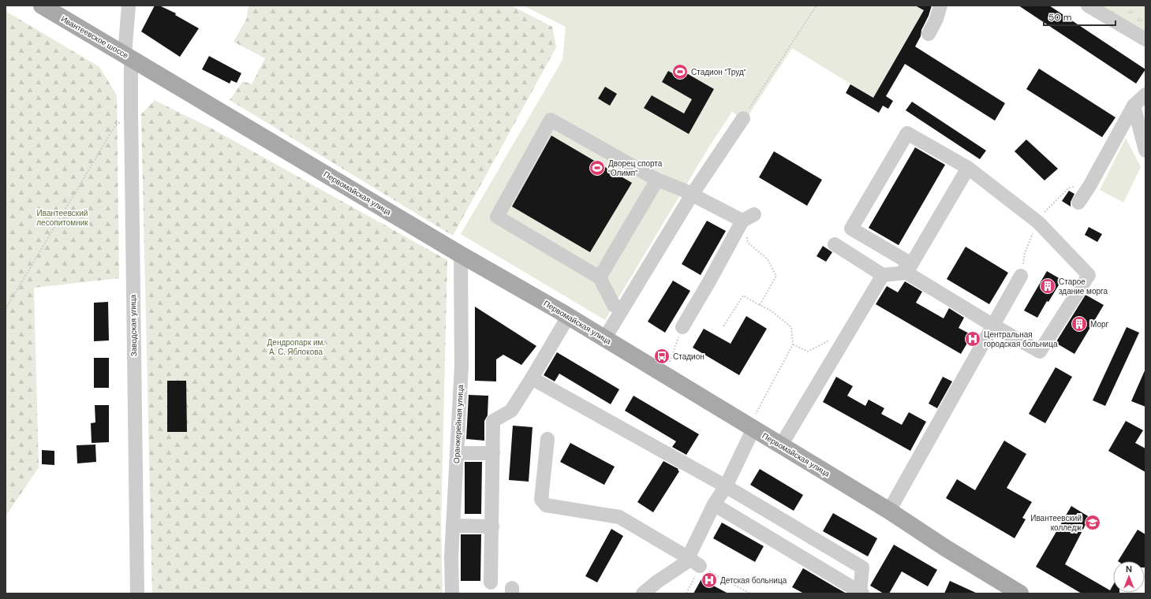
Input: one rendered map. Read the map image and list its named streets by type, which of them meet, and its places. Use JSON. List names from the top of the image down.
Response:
{
  "streets": {
    "main road": ["Ивантеевское шоссе", "Первомайская улица"],
    "street": ["Заводская улица", "Оранжерейная улица"]
  },
  "crossings": [
    ["Ивантеевское шоссе", "Первомайская улица"],
    ["Ивантеевское шоссе", "Заводская улица"],
    ["Первомайская улица", "Заводская улица"],
    ["Первомайская улица", "Оранжерейная улица"]
  ],
  "parks": ["Ивантеевский лесопитомник", "Дендропарк им. А. С. Яблокова"],
  "places": {
    "sports": ["Стадион \"Труд\"", "Дворец спорта \"Олимп\""],
    "building": ["Старое здание морга", "Морг"],
    "hospital": ["Центральная городская больница", "Детская больница"],
    "bus stop": ["Стадион"],
    "school or university": ["Ивантеевский колледж"]
  },
  "scale_bar": "50 m",
  "north": "top"
}
